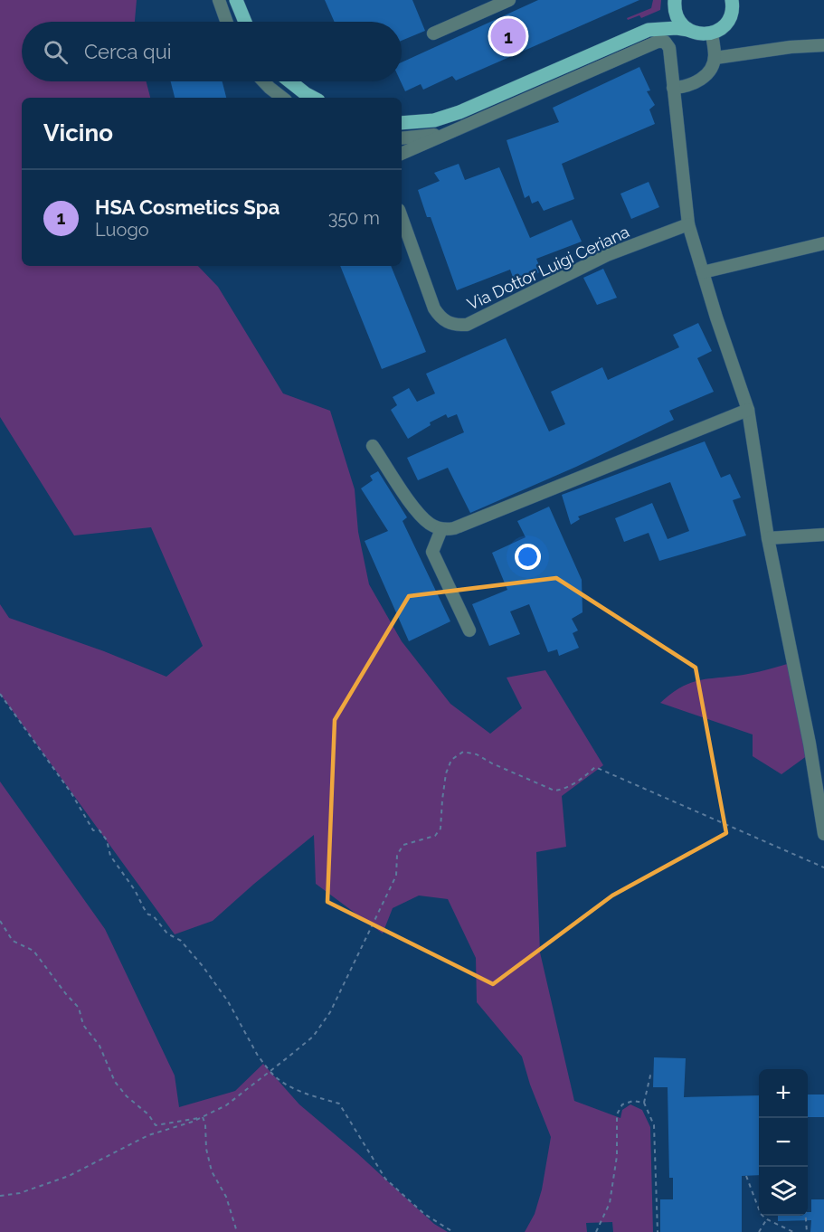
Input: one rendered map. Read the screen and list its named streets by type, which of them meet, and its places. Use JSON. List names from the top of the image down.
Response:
{
  "streets": {
    "street": ["Via Dottor Luigi Ceriana"]
  },
  "page": {
    "pins": "1",
    "search": "Cerca qui",
    "heading": "Vicino",
    "list": [
      {
        "mark": "1",
        "name": "HSA Cosmetics Spa",
        "note": "Luogo",
        "value": "350 m"
      }
    ],
    "map_buttons": ["+", "−"]
  }
}
